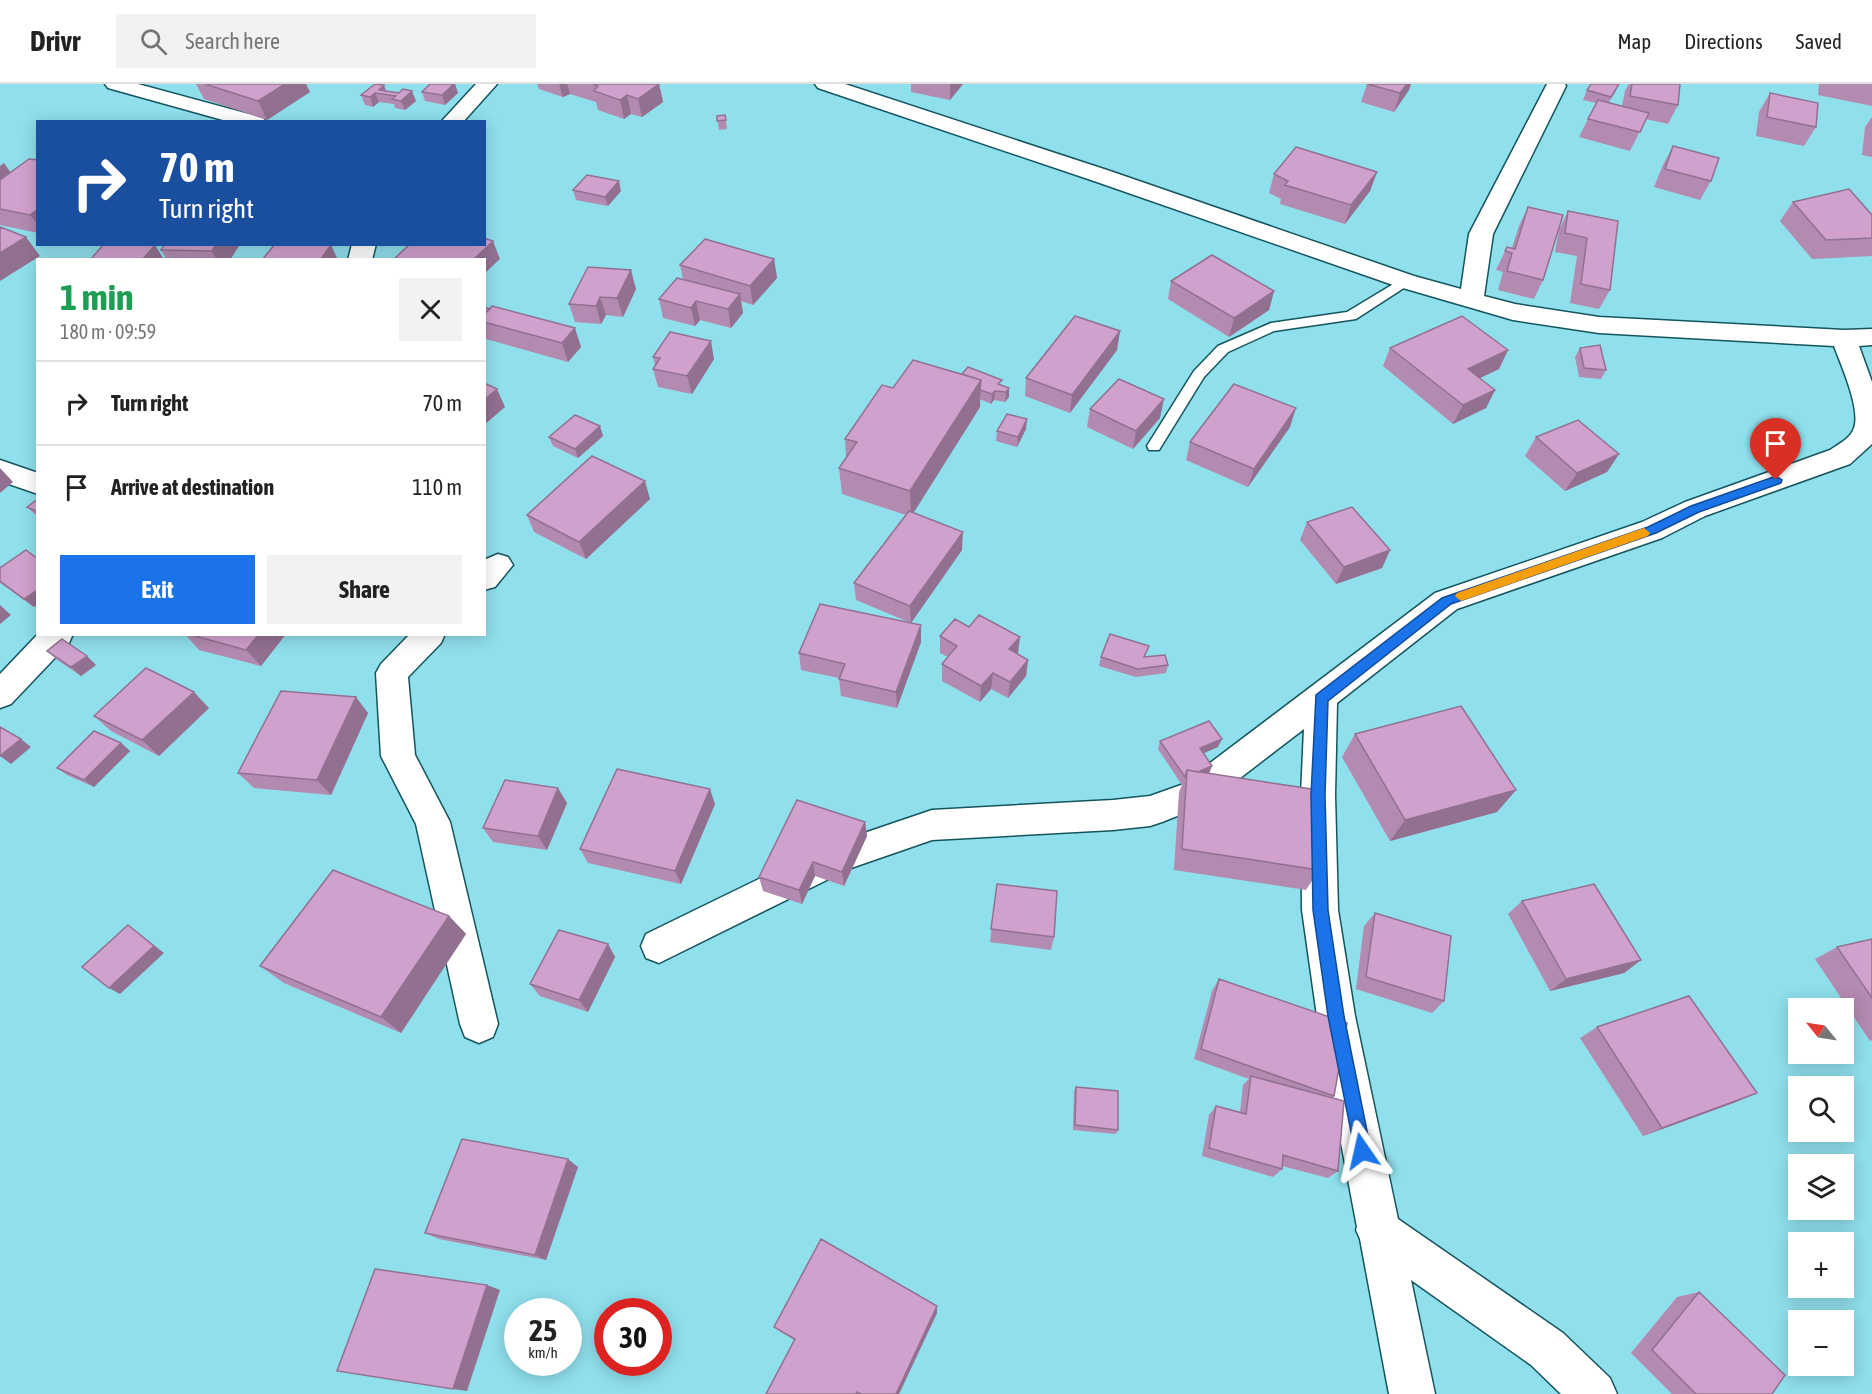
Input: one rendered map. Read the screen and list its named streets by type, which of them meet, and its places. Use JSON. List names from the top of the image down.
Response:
{
  "north": "top left",
  "page": {
    "header": "Drivr",
    "search": "Search here",
    "nav": ["Map", "Directions", "Saved"],
    "turn": ["70 m", "Turn right"],
    "heading": ["1 min", "180 m · 09:59"],
    "list": [
      {
        "name": "Turn right",
        "value": "70 m"
      },
      {
        "name": "Arrive at destination",
        "value": "110 m"
      }
    ],
    "buttons": ["Exit", "Share"],
    "map_buttons": ["+", "−"],
    "speed": "25 km/h",
    "limit": "30"
  }
}
